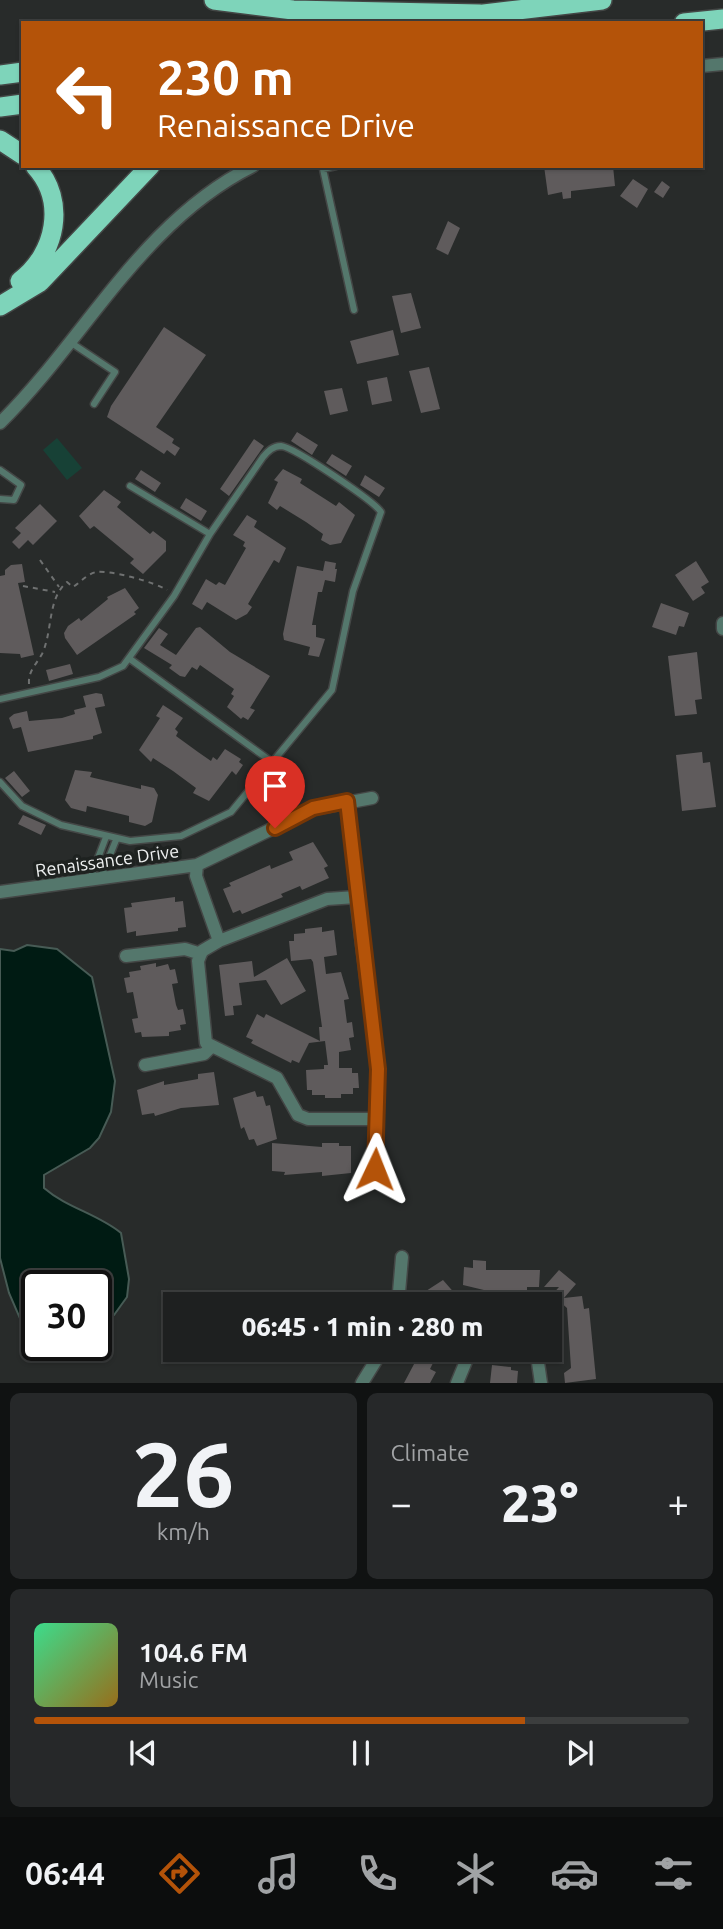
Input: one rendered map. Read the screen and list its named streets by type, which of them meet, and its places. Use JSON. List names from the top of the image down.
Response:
{
  "streets": {
    "street": ["Renaissance Drive"]
  },
  "page": {
    "turn": ["230 m", "Renaissance Drive"],
    "limit": "30",
    "trip": "06:45 · 1 min · 280 m",
    "tile": [
      ["26", "km/h"],
      "Climate"
    ],
    "heat": ["−", "23°", "+"],
    "song": ["104.6 FM", "Music"],
    "tabs": "06:44"
  }
}
